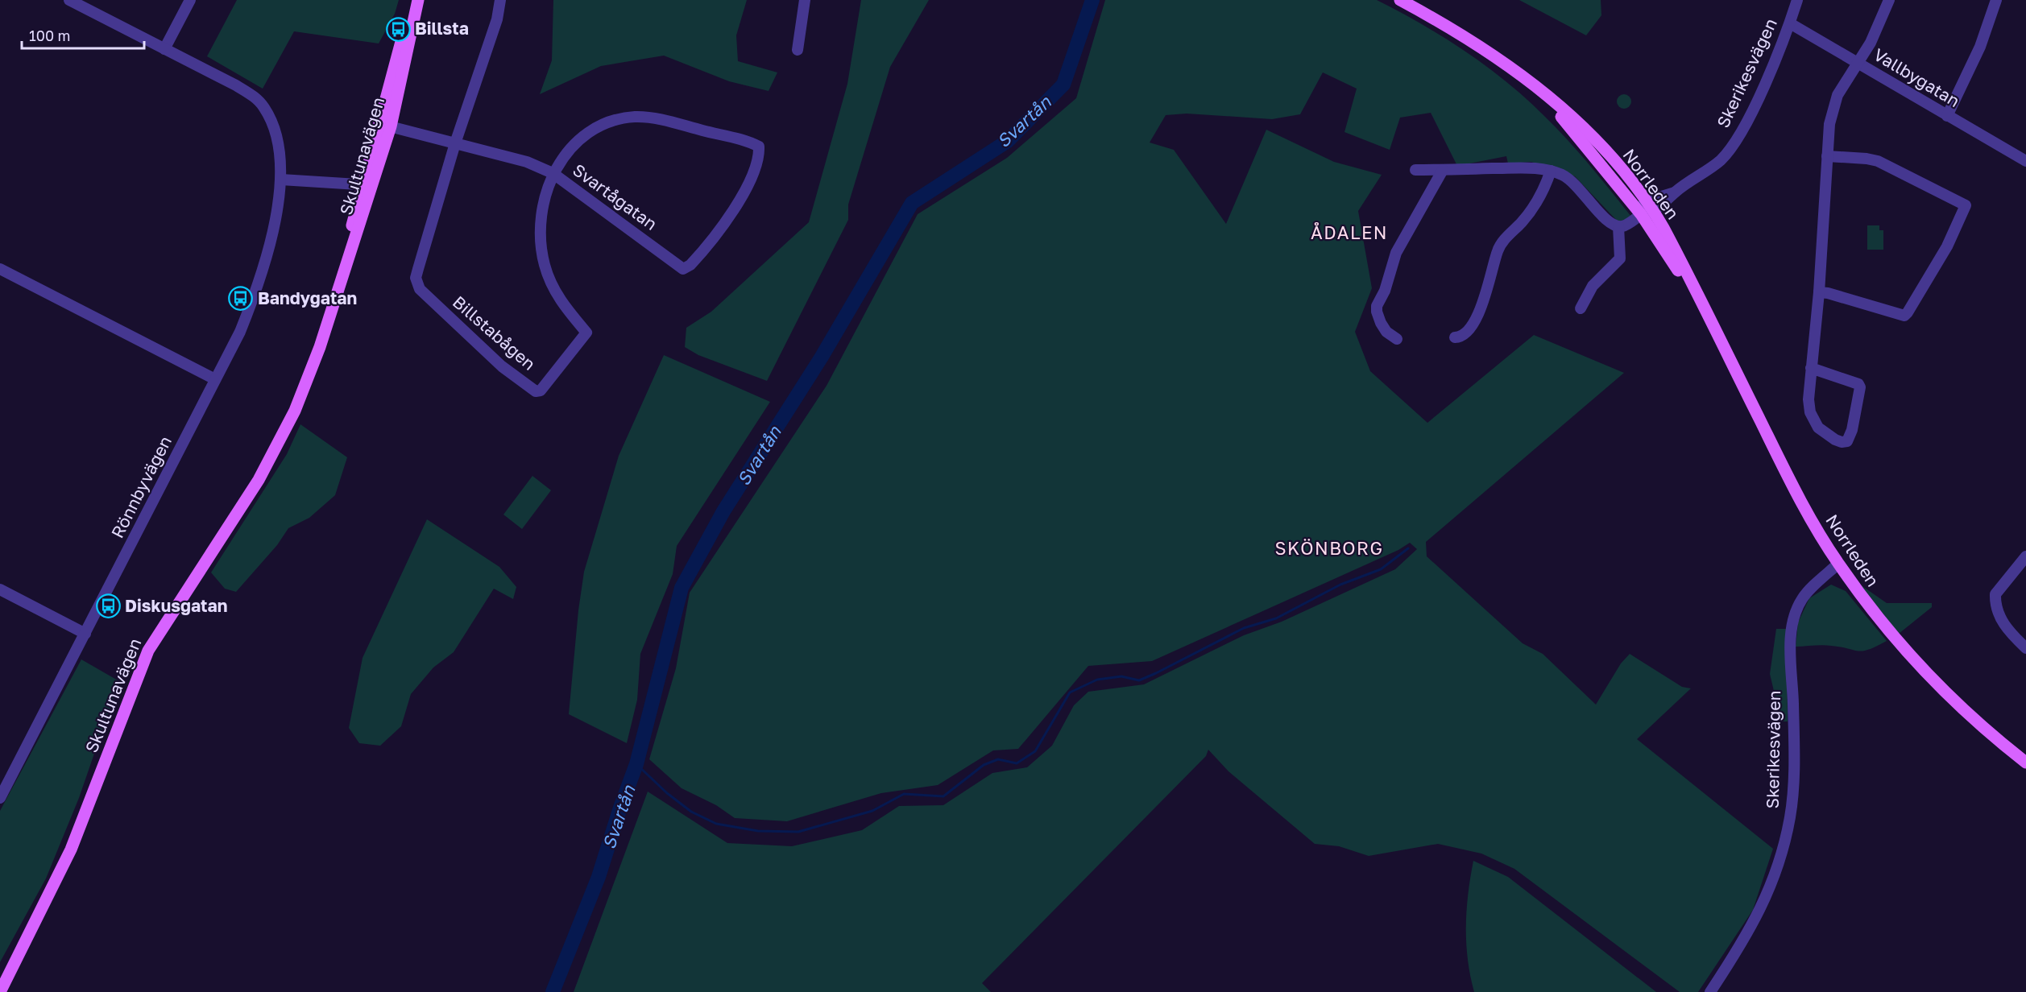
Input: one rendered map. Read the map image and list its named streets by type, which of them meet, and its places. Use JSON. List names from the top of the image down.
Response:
{
  "streets": {
    "main road": ["Skultunavägen", "Norrleden"],
    "street": [
      "Skerikesvägen",
      "Vallbygatan",
      "Svartågatan",
      "Billstabågen",
      "Rönnbyvägen"
    ]
  },
  "crossings": [
    ["Skerikesvägen", "Vallbygatan"],
    ["Skerikesvägen", "Norrleden"],
    ["Skultunavägen", "Svartågatan"],
    ["Svartågatan", "Billstabågen"]
  ],
  "districts": ["ÅDALEN", "SKÖNBORG"],
  "water": ["Svartån"],
  "places": {
    "bus stop": ["Billsta", "Bandygatan", "Diskusgatan"]
  },
  "scale_bar": "100 m"
}
